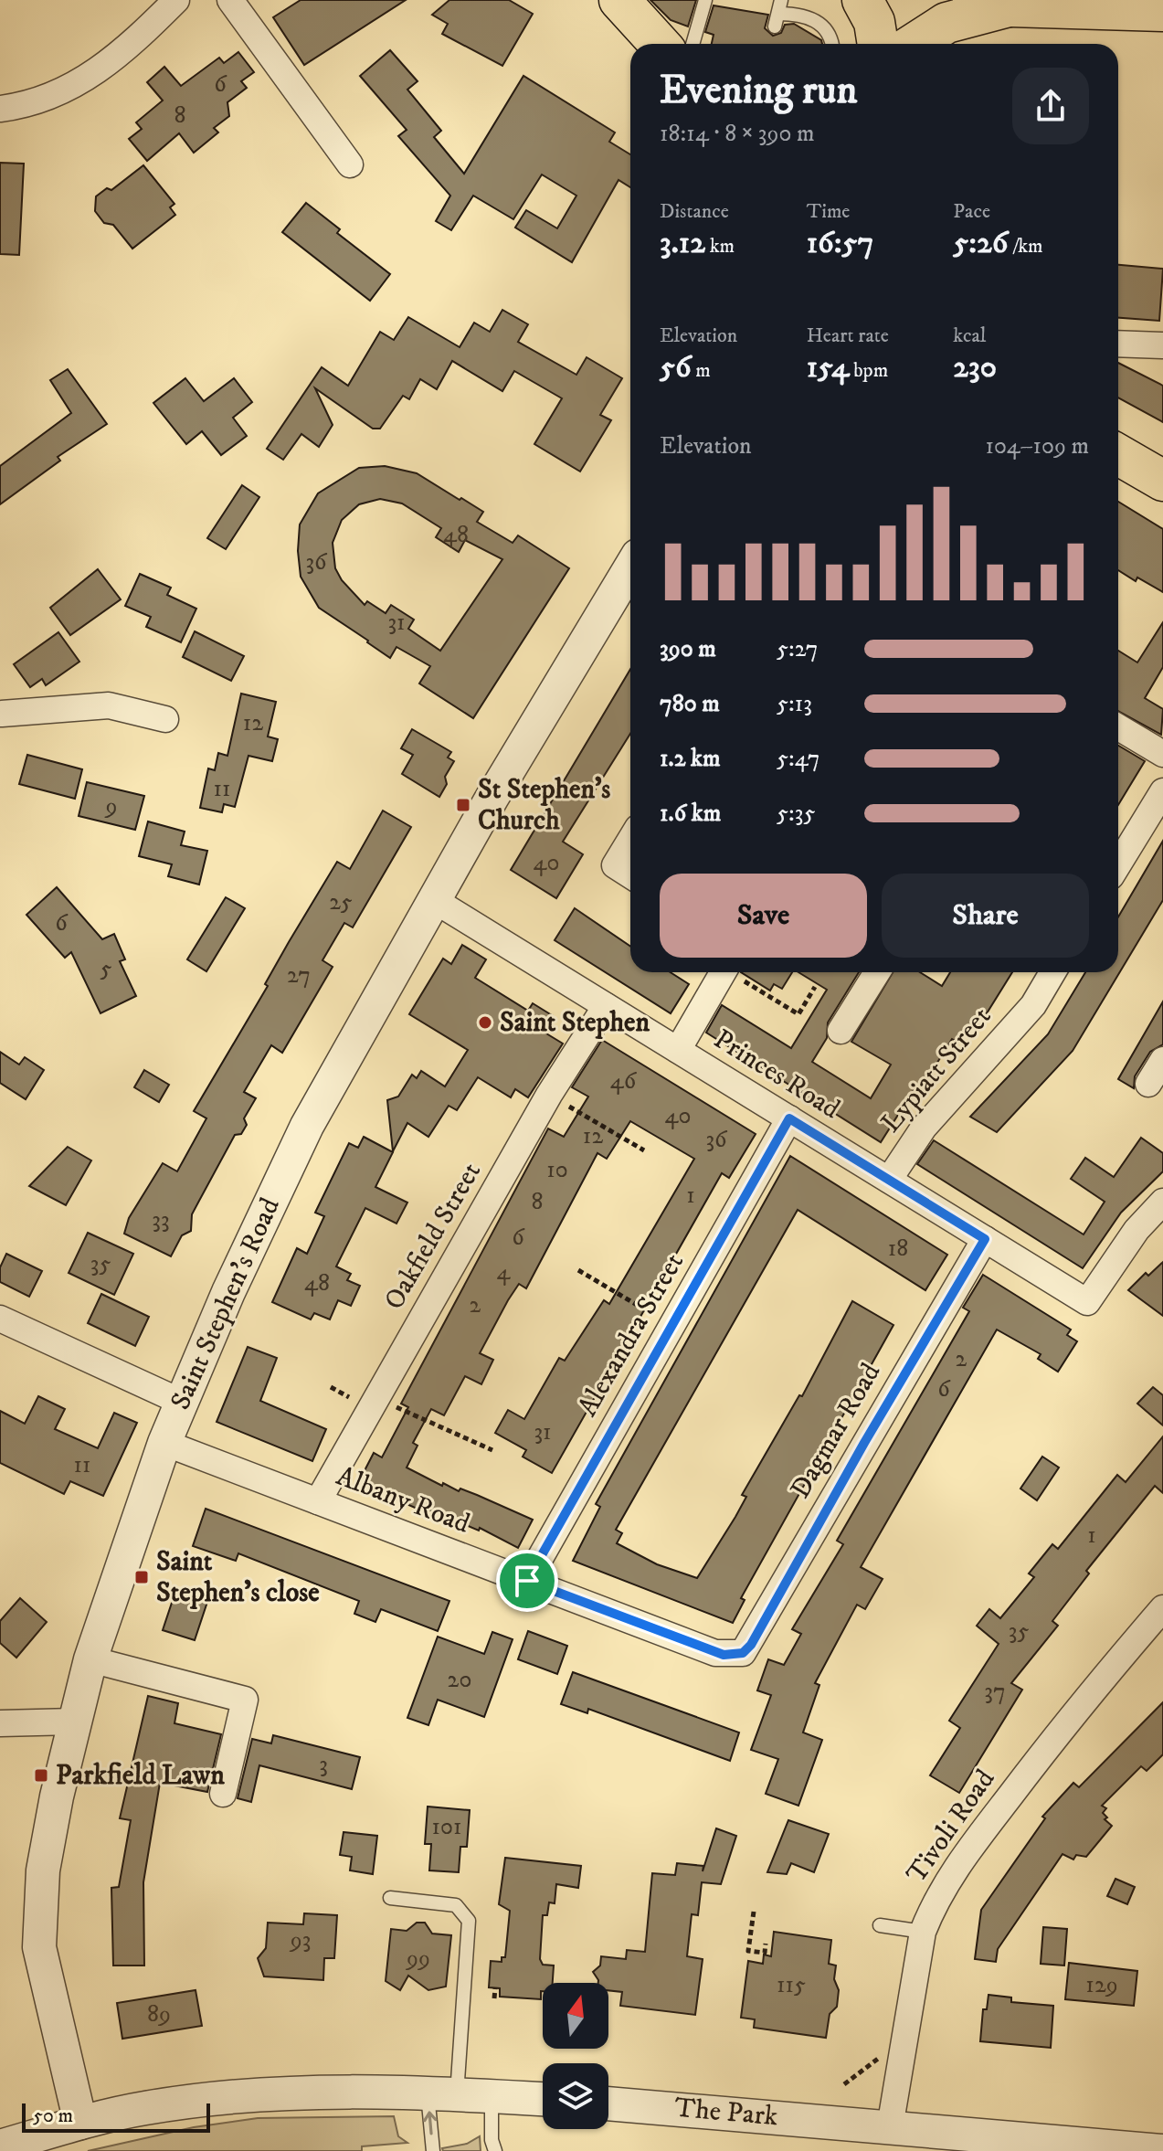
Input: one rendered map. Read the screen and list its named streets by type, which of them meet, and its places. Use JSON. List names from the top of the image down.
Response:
{
  "streets": {
    "street": [
      "Lypiatt Street",
      "Princes Road",
      "Oakfield Street",
      "Saint Stephen's Road",
      "Alexandra Street",
      "Dagmar Road",
      "Albany Road",
      "Tivoli Road",
      "The Park"
    ]
  },
  "crossings": [
    ["Lypiatt Street", "Princes Road"],
    ["Princes Road", "Oakfield Street"],
    ["Princes Road", "Saint Stephen's Road"],
    ["Princes Road", "Alexandra Street"],
    ["Princes Road", "Dagmar Road"],
    ["Oakfield Street", "Albany Road"],
    ["Saint Stephen's Road", "Albany Road"],
    ["Alexandra Street", "Albany Road"],
    ["Dagmar Road", "Albany Road"],
    ["Tivoli Road", "The Park"]
  ],
  "places": {
    "transit": ["St Stephen's Church", "Saint Stephen's close", "Parkfield Lawn"],
    "other": ["Saint Stephen"]
  },
  "house_numbers": [
    "6",
    "8",
    "48",
    "36",
    "31",
    "12",
    "11",
    "9",
    "40",
    "25",
    "6",
    "5",
    "27",
    "46",
    "40",
    "12",
    "36",
    "10",
    "1",
    "8",
    "33",
    "6",
    "18",
    "35",
    "4",
    "48",
    "2",
    "2",
    "6",
    "31",
    "11",
    "1",
    "35",
    "20",
    "37",
    "3",
    "101",
    "93",
    "99",
    "115",
    "129",
    "89"
  ],
  "scale_bar": "50 m",
  "north": "top",
  "page": {
    "heading": ["Evening run", "18:14 · 8 × 390 m"],
    "stats": [
      ["Distance", "3.12 km"],
      ["Time", "16:57"],
      ["Pace", "5:26 /km"],
      ["Elevation", "56 m"],
      ["Heart rate", "154 bpm"],
      ["kcal", "230"]
    ],
    "chart": ["Elevation", "104–109 m"],
    "list": [
      {
        "name": "390 m",
        "note": "5:27"
      },
      {
        "name": "780 m",
        "note": "5:13"
      },
      {
        "name": "1.2 km",
        "note": "5:47"
      },
      {
        "name": "1.6 km",
        "note": "5:35"
      }
    ],
    "buttons": ["Save", "Share"],
    "scale": "50 m"
  }
}
